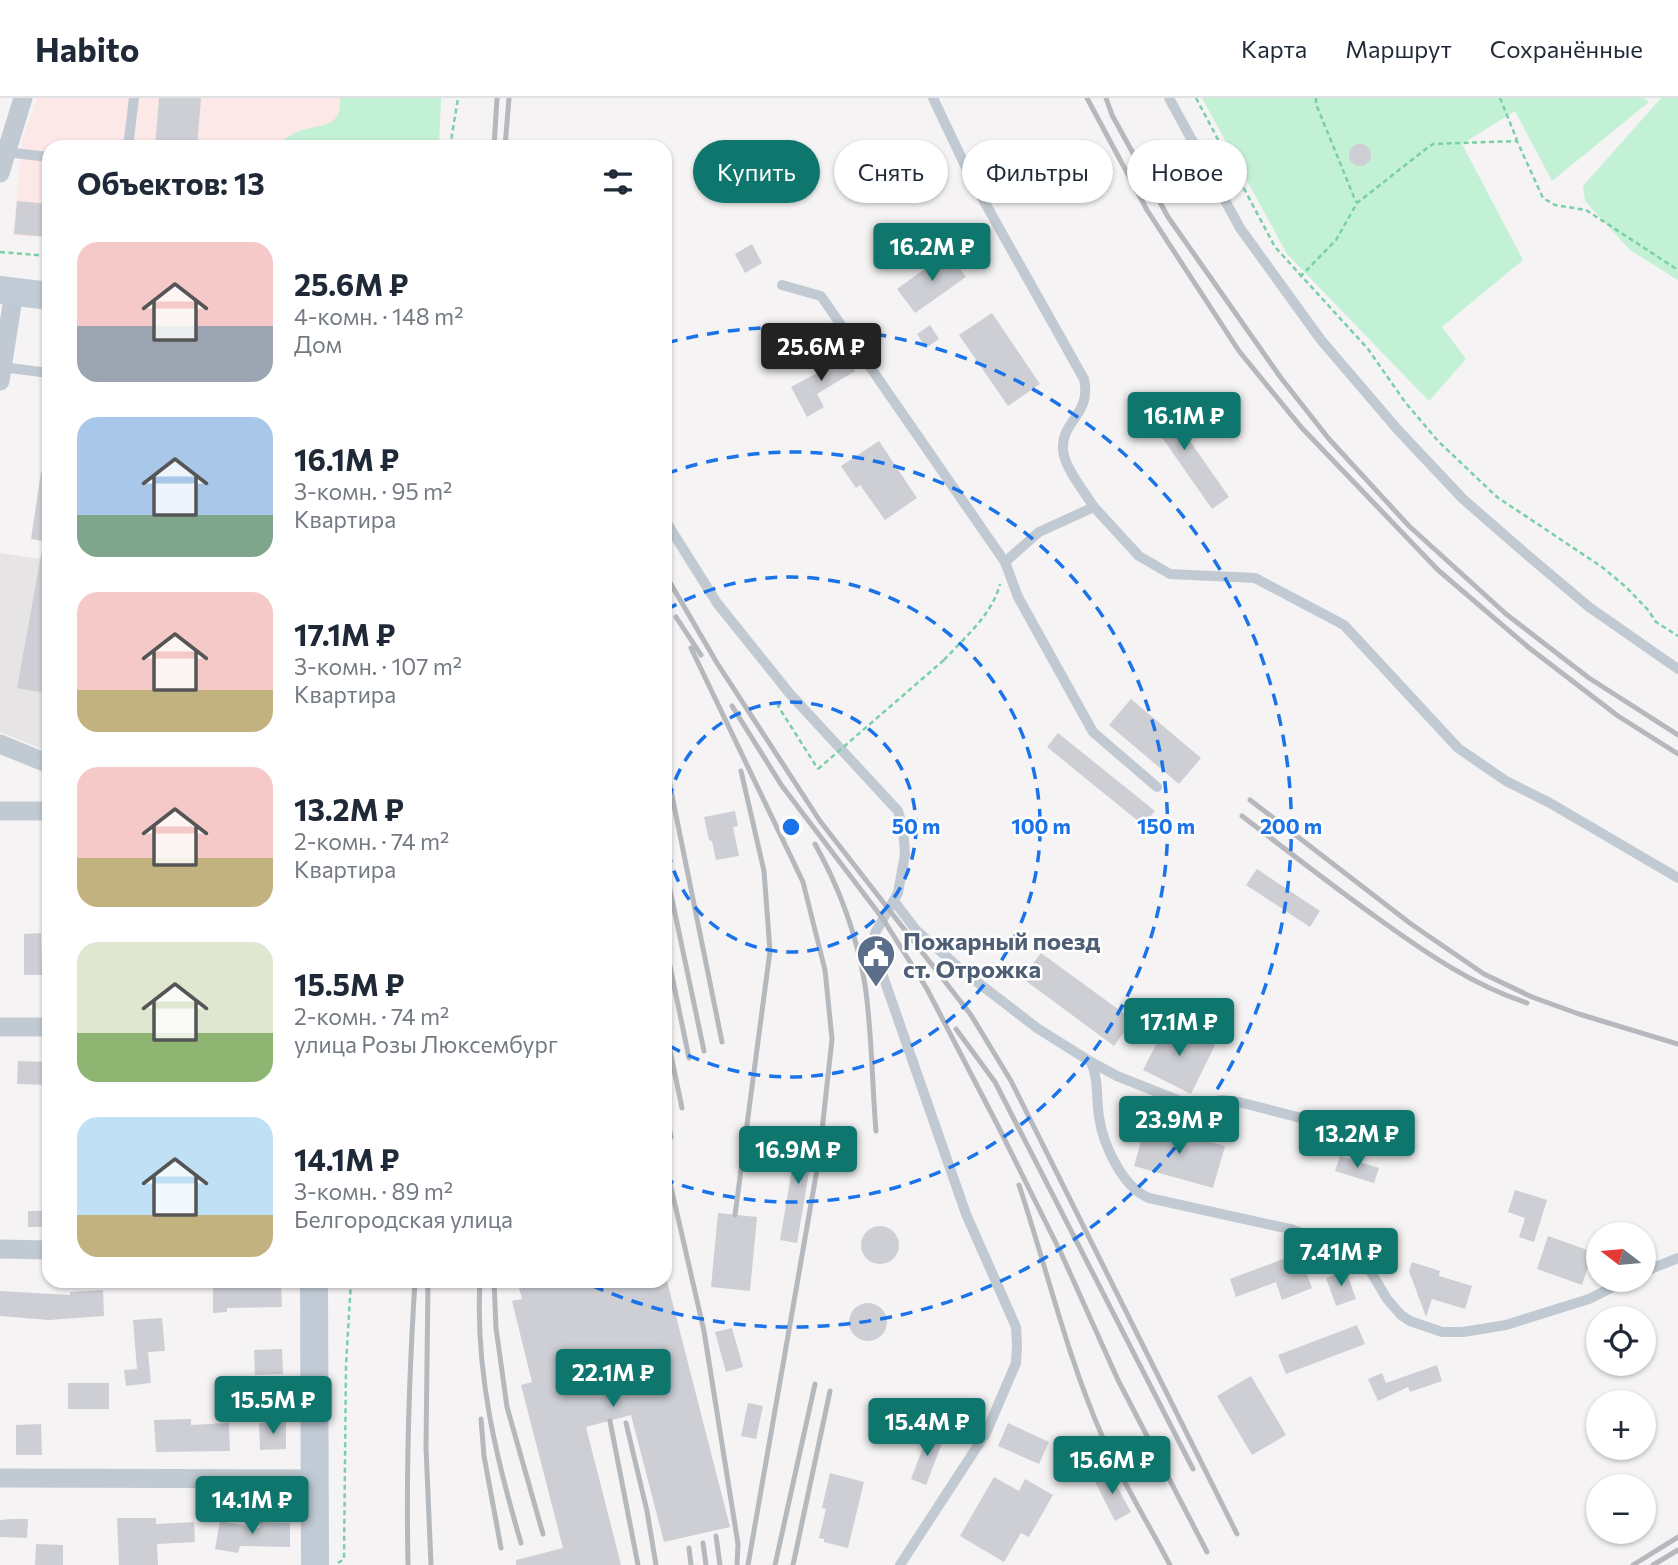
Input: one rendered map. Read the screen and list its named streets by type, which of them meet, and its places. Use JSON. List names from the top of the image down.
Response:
{
  "places": {
    "public building": ["Пожарный поезд ст. Отрожка"]
  },
  "north": "left",
  "page": {
    "header": "Habito",
    "nav": ["Карта", "Маршрут", "Сохранённые"],
    "chip": [
      "Купить",
      "Снять",
      "Фильтры",
      "Новое"
    ],
    "heading": "Объектов: 13",
    "price": [
      "16.2M ₽",
      "25.6M ₽",
      "16.1M ₽",
      "17.1M ₽",
      "23.9M ₽",
      "13.2M ₽",
      "16.9M ₽",
      "7.41M ₽",
      "22.1M ₽",
      "15.5M ₽",
      "15.4M ₽",
      "15.6M ₽",
      "14.1M ₽"
    ],
    "list": [
      {
        "name": "25.6M ₽",
        "note": "4-комн. · 148 m² · Дом"
      },
      {
        "name": "16.1M ₽",
        "note": "3-комн. · 95 m² · Квартира"
      },
      {
        "name": "17.1M ₽",
        "note": "3-комн. · 107 m² · Квартира"
      },
      {
        "name": "13.2M ₽",
        "note": "2-комн. · 74 m² · Квартира"
      },
      {
        "name": "15.5M ₽",
        "note": "2-комн. · 74 m² · улица Розы Люксембург"
      },
      {
        "name": "14.1M ₽",
        "note": "3-комн. · 89 m² · Белгородская улица"
      }
    ],
    "map_buttons": ["+", "−"]
  },
  "rings": [
    "50 m",
    "100 m",
    "150 m",
    "200 m"
  ]
}
